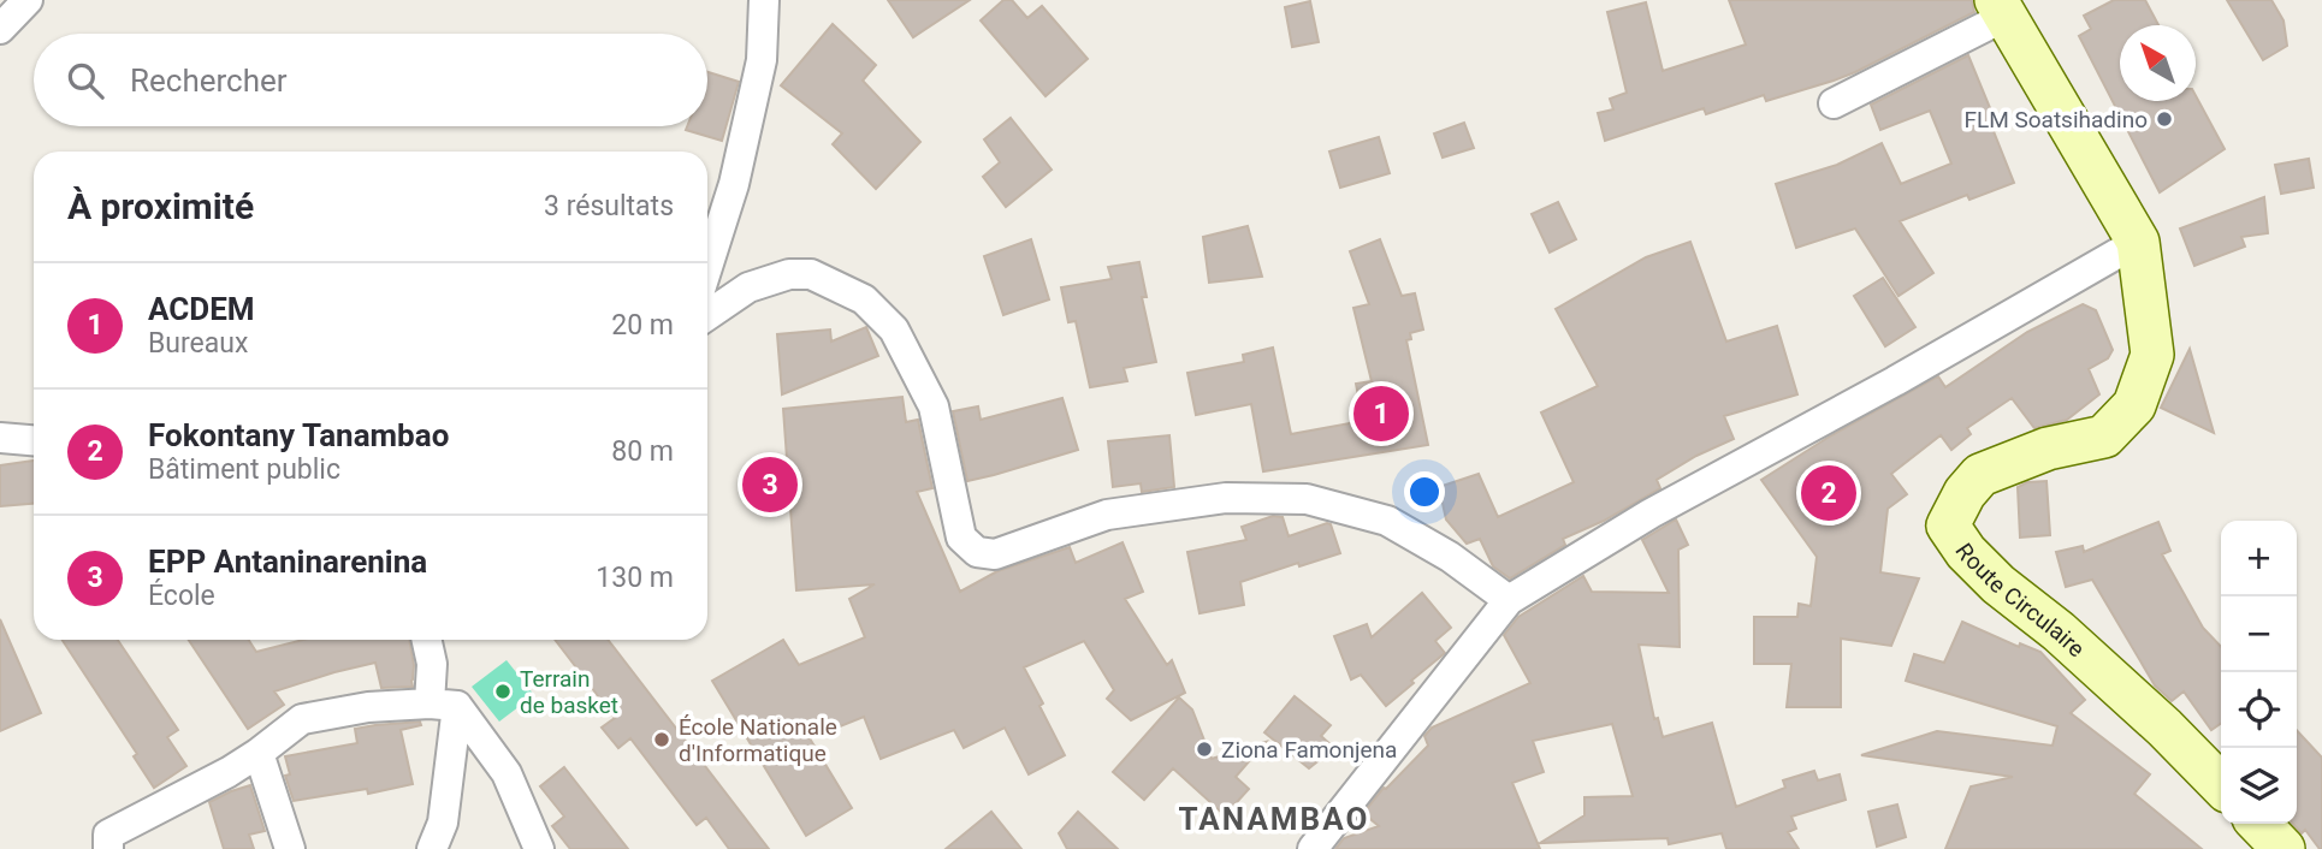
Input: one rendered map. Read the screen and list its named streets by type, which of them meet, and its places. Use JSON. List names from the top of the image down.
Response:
{
  "streets": {
    "street": ["Route Circulaire"]
  },
  "districts": ["TANAMBAO"],
  "places": [
    "FLM Soatsihadino",
    "Terrain de basket",
    "École Nationale d'Informatique",
    "Ziona Famonjena"
  ],
  "north": "top left",
  "page": {
    "search": "Rechercher",
    "heading": ["À proximité", "3 résultats"],
    "list": [
      {
        "mark": "1",
        "name": "ACDEM",
        "note": "Bureaux",
        "value": "20 m"
      },
      {
        "mark": "2",
        "name": "Fokontany Tanambao",
        "note": "Bâtiment public",
        "value": "80 m"
      },
      {
        "mark": "3",
        "name": "EPP Antaninarenina",
        "note": "École",
        "value": "130 m"
      }
    ],
    "pins": ["1", "3", "2"],
    "map_buttons": ["+", "−"]
  }
}
